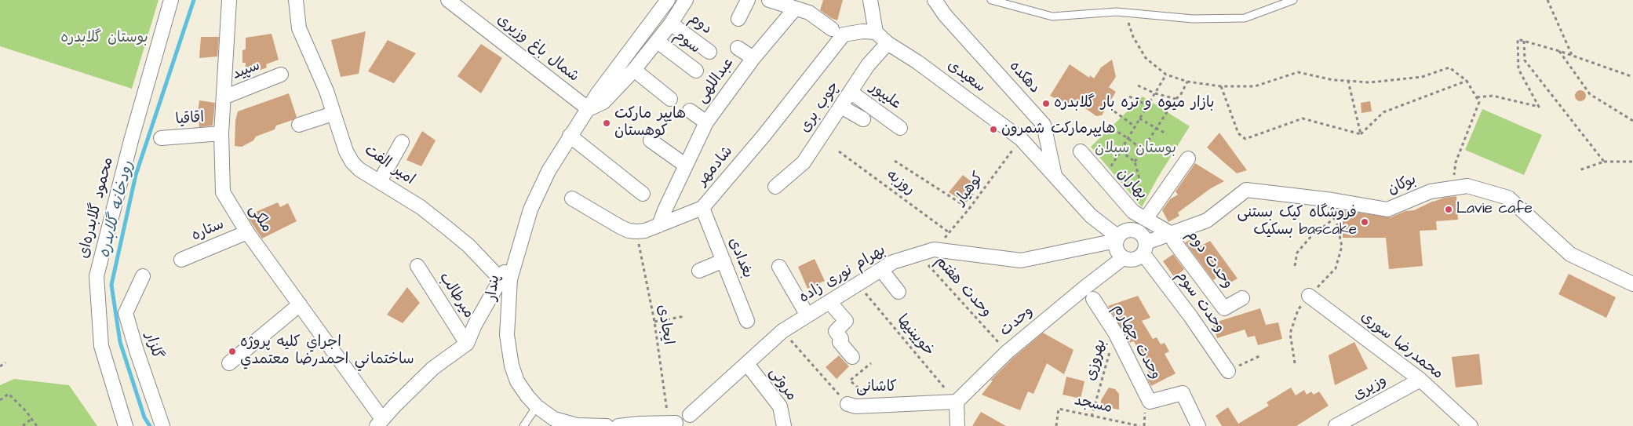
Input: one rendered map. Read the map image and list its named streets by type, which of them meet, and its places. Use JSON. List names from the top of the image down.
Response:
{
  "streets": {
    "street": [
      "دوم",
      "سوم",
      "شمال باغ وزیری",
      "سپید",
      "سعیدی",
      "دهکده",
      "عبداللهی",
      "علیپور",
      "چوب بری",
      "اقاقیا",
      "امیر الفت",
      "شادمهر",
      "بهاران",
      "بوکان",
      "محمود گلابدره‌ای",
      "ملکی",
      "ستاره",
      "بغدادی",
      "وحدت دوم",
      "بهرام نوری زاده",
      "پندار",
      "میرطالب",
      "وحدت سوم",
      "وحدت",
      "وحدت چهارم",
      "گلزار",
      "محمدرضا سوری",
      "مروتی",
      "کاشانی",
      "وزیری"
    ],
    "path": [
      "روزبه",
      "کوهیار",
      "وحدت هفتم",
      "ایجادی",
      "خویینیها",
      "بهروزی",
      "مسجد"
    ]
  },
  "crossings": [
    ["شمال باغ وزیری", "پندار"],
    ["سپید", "ملکی"],
    ["سعیدی", "دهکده"],
    ["سعیدی", "چوب بری"],
    ["سعیدی", "کوهیار"],
    ["عبداللهی", "شادمهر"],
    ["علیپور", "چوب بری"],
    ["اقاقیا", "ملکی"],
    ["شادمهر", "بغدادی"],
    ["شادمهر", "ایجادی"],
    ["روزبه", "کوهیار"],
    ["بهاران", "بوکان"],
    ["بهاران", "وحدت دوم"],
    ["بوکان", "وحدت دوم"],
    ["بوکان", "بهرام نوری زاده"],
    ["بوکان", "وحدت سوم"],
    ["بوکان", "وحدت"],
    ["کوهیار", "بهرام نوری زاده"],
    ["ملکی", "ستاره"],
    ["بهرام نوری زاده", "وحدت هفتم"],
    ["بهرام نوری زاده", "وحدت سوم"],
    ["بهرام نوری زاده", "وحدت"],
    ["بهرام نوری زاده", "ایجادی"],
    ["بهرام نوری زاده", "خویینیها"],
    ["بهرام نوری زاده", "مروتی"],
    ["بهرام نوری زاده", "کاشانی"],
    ["وحدت هفتم", "وحدت"],
    ["وحدت سوم", "وحدت"],
    ["وحدت", "خویینیها"],
    ["وحدت", "کاشانی"],
    ["خویینیها", "کاشانی"],
    ["وحدت چهارم", "بهروزی"],
    ["محمدرضا سوری", "وزیری"],
    ["بهروزی", "مسجد"]
  ],
  "water": ["رودخانه گلابدره"],
  "parks": ["بوستان گلابدره", "بوستان سبلان"],
  "places": [
    "بازار میوه و تره بار گلابدره",
    "هایپر مارکت کوهستان",
    "هایپرمارکت شمرون",
    "Lavie cafe",
    "فروشگاه کیک بستنی بسکیک bascake",
    "اجراي كليه پروژه ساختماني احمدرضا معتمدي"
  ]
}
